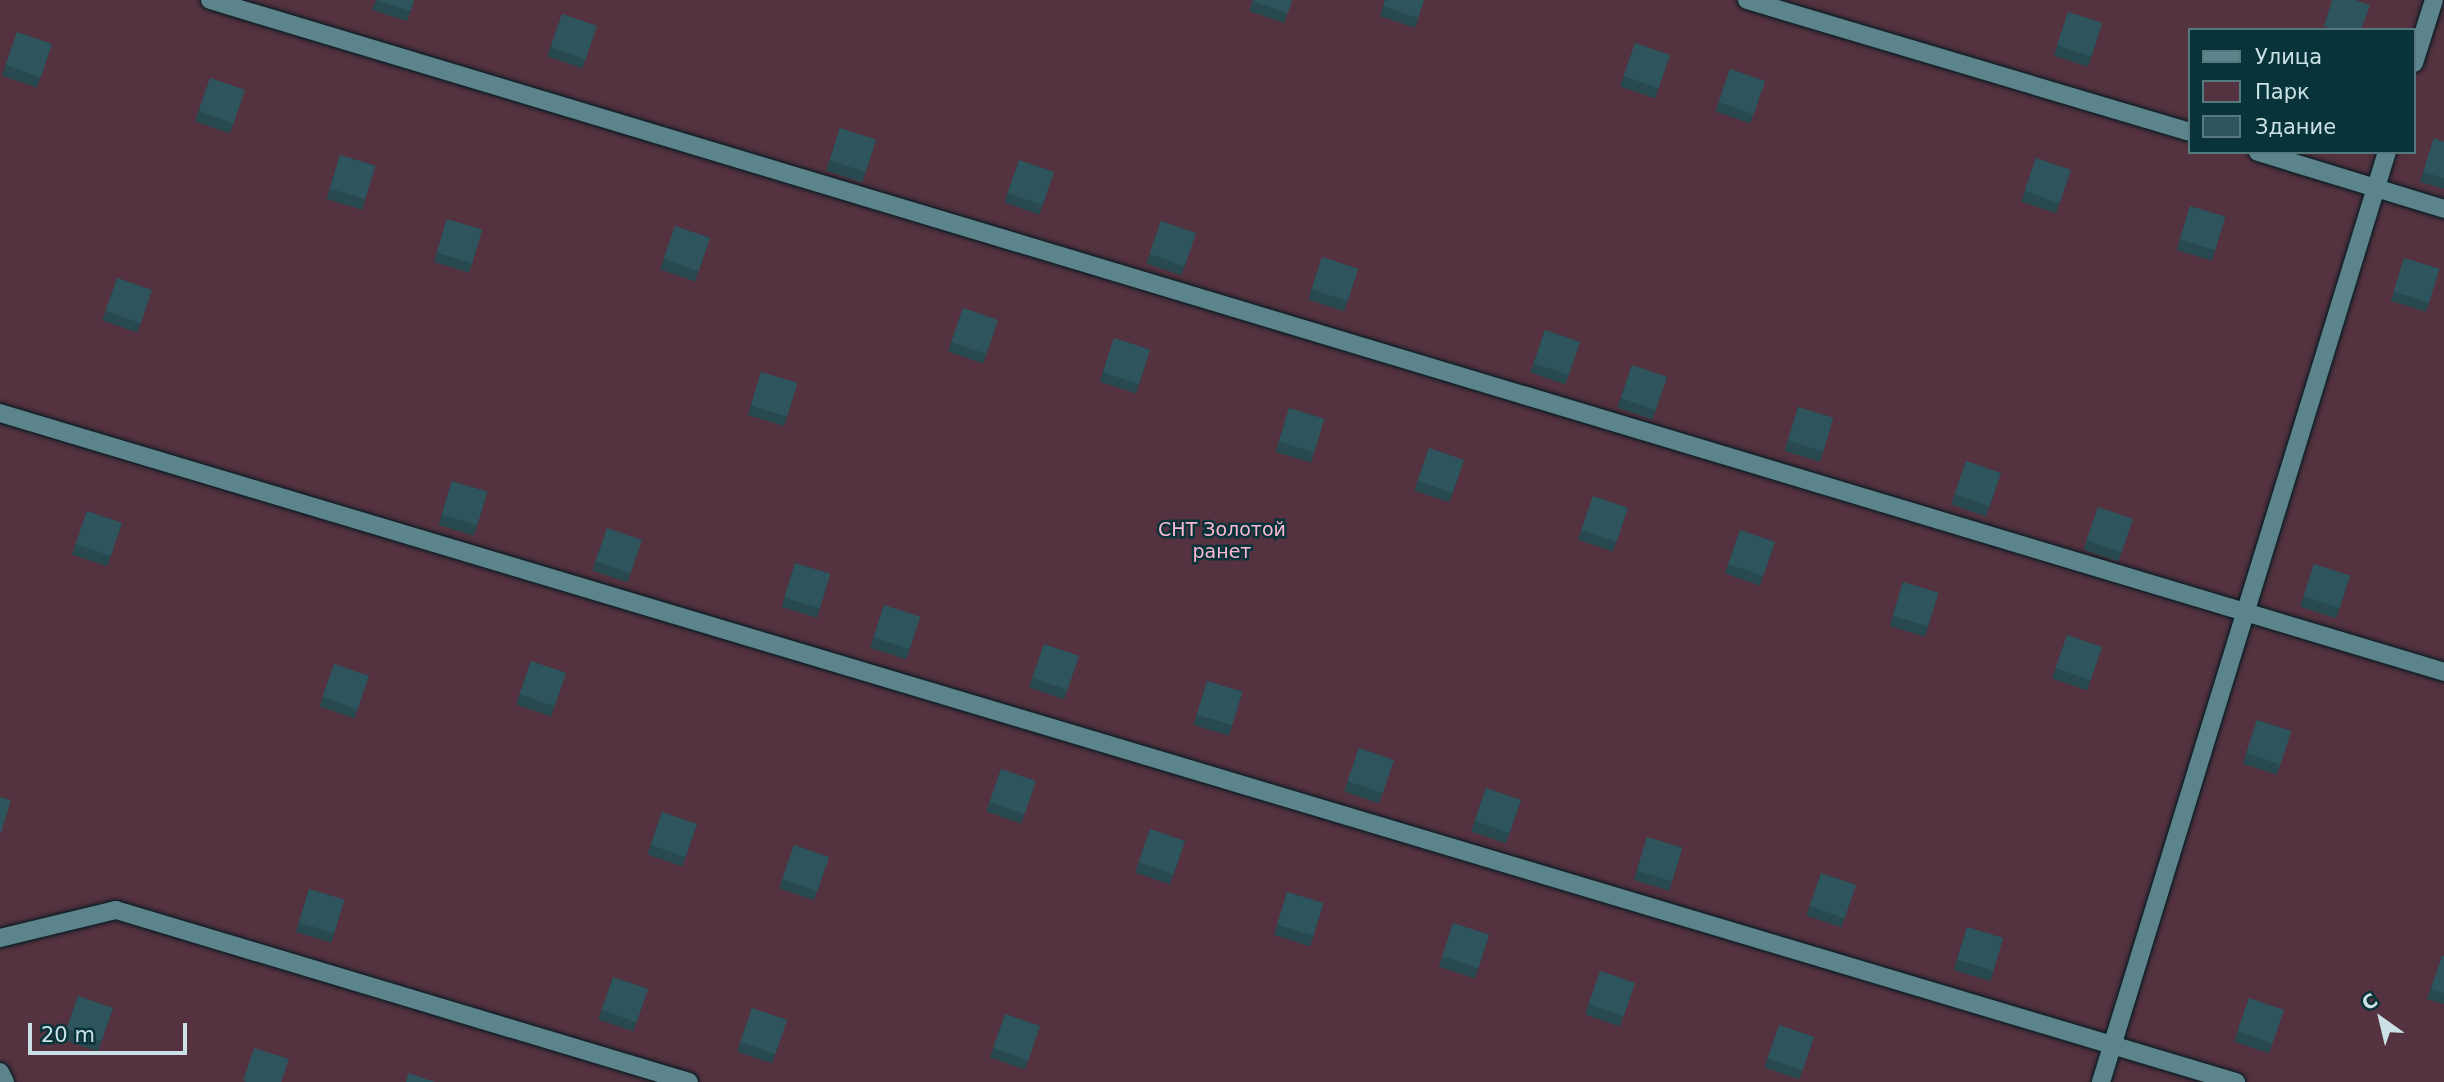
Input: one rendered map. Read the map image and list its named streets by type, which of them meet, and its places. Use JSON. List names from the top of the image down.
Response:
{
  "parks": ["СНТ Золотой ранет"],
  "legend": ["Улица", "Парк", "Здание"],
  "scale_bar": "20 m",
  "north": "top left"
}
